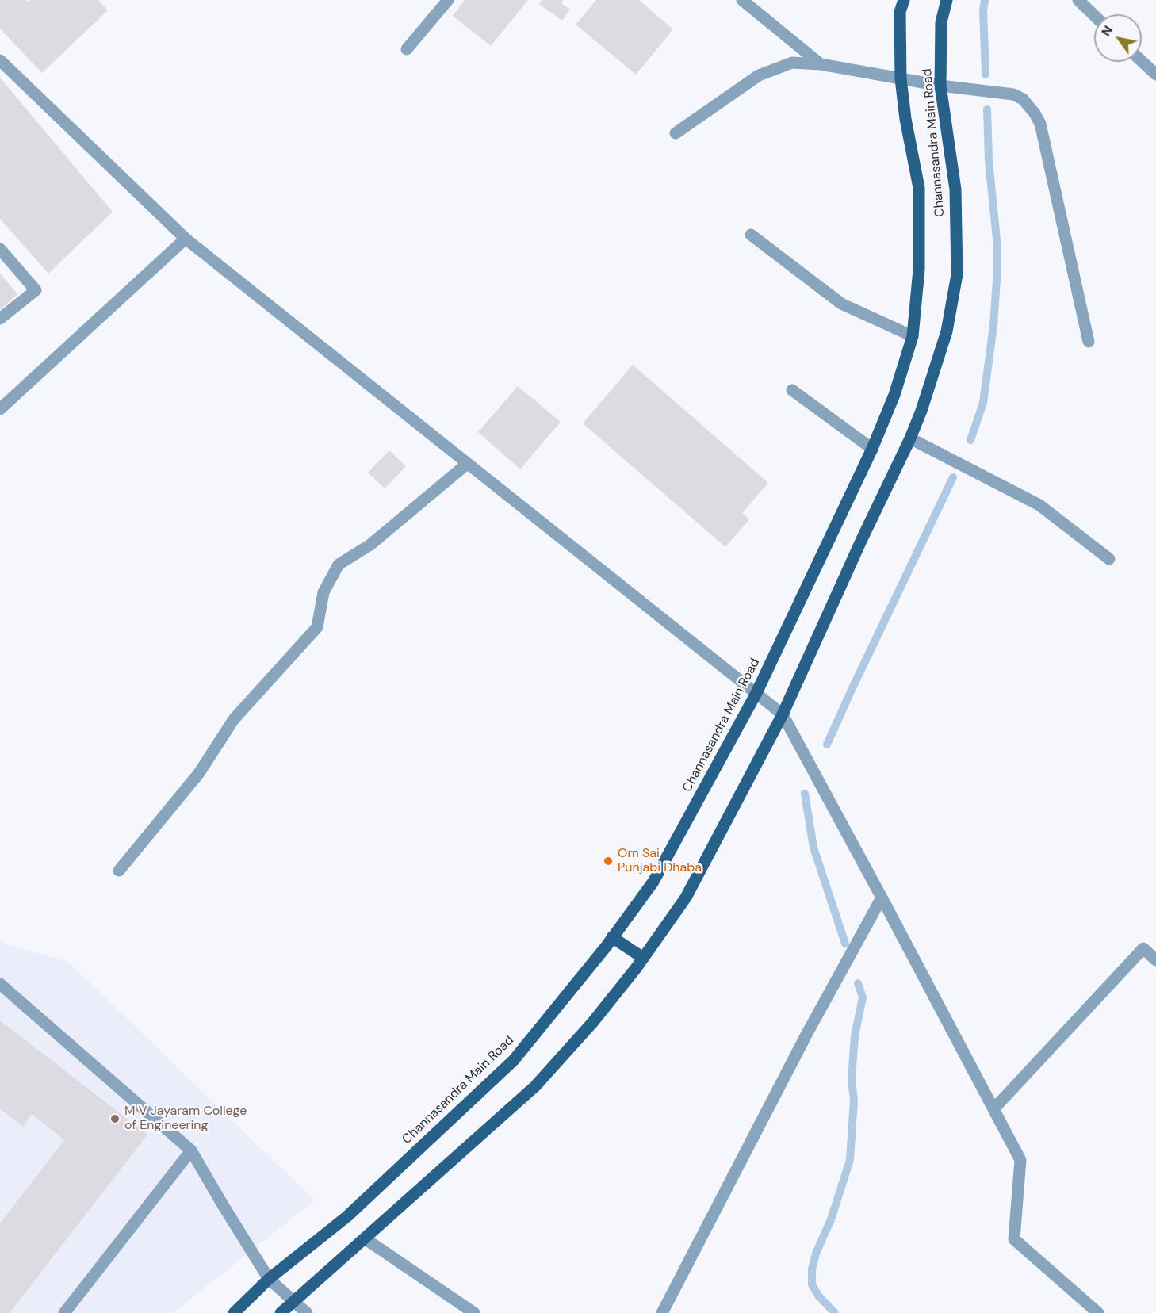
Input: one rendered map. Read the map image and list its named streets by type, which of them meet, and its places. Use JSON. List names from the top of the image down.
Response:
{
  "streets": {
    "main road": ["Channasandra Main Road"]
  },
  "places": ["Om Sai Punjabi Dhaba", "M V Jayaram College of Engineering"],
  "north": "top left"
}
